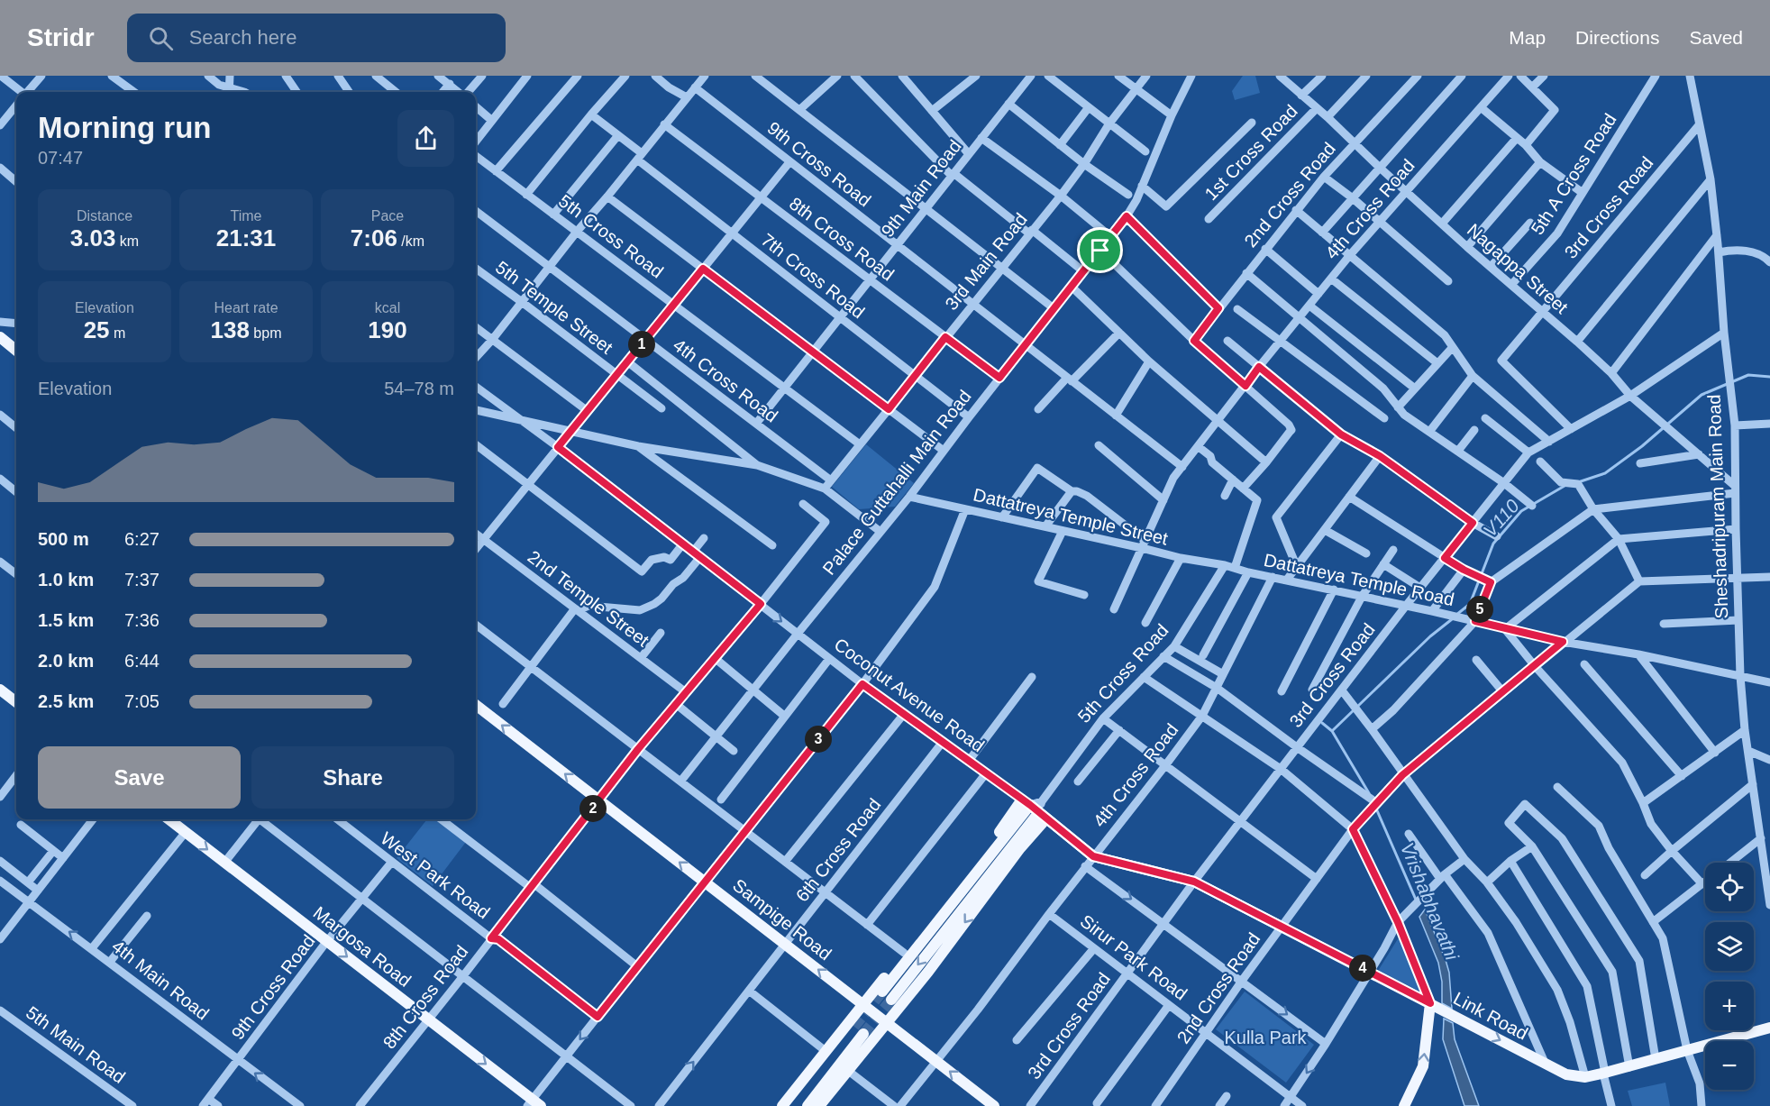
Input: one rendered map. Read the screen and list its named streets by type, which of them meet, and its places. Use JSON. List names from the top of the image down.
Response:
{
  "streets": {
    "main road": [
      "Coconut Avenue Road",
      "Sampige Road",
      "Margosa Road",
      "Link Road"
    ],
    "street": [
      "1st Cross Road",
      "9th Cross Road",
      "5th A Cross Road",
      "9th Main Road",
      "2nd Cross Road",
      "3rd Cross Road",
      "4th Cross Road",
      "5th Cross Road",
      "8th Cross Road",
      "3rd Main Road",
      "Nagappa Street",
      "7th Cross Road",
      "5th Temple Street",
      "Palace Guttahalli Main Road",
      "Sheshadripuram Main Road",
      "Dattatreya Temple Street",
      "Dattatreya Temple Road",
      "2nd Temple Street",
      "6th Cross Road",
      "West Park Road",
      "Sirur Park Road",
      "4th Main Road",
      "5th Main Road"
    ]
  },
  "crossings": [
    ["1st Cross Road", "Nagappa Street"],
    ["9th Cross Road", "9th Main Road"],
    ["9th Cross Road", "3rd Main Road"],
    ["9th Cross Road", "Palace Guttahalli Main Road"],
    ["9th Cross Road", "West Park Road"],
    ["9th Cross Road", "Margosa Road"],
    ["9th Cross Road", "4th Main Road"],
    ["5th A Cross Road", "Nagappa Street"],
    ["9th Main Road", "4th Cross Road"],
    ["9th Main Road", "5th Cross Road"],
    ["9th Main Road", "8th Cross Road"],
    ["9th Main Road", "7th Cross Road"],
    ["2nd Cross Road", "Nagappa Street"],
    ["2nd Cross Road", "Dattatreya Temple Road"],
    ["2nd Cross Road", "Sirur Park Road"],
    ["2nd Cross Road", "Link Road"],
    ["3rd Cross Road", "Nagappa Street"],
    ["3rd Cross Road", "Sheshadripuram Main Road"],
    ["3rd Cross Road", "Dattatreya Temple Road"],
    ["3rd Cross Road", "Sirur Park Road"],
    ["3rd Cross Road", "Link Road"],
    ["4th Cross Road", "3rd Main Road"],
    ["4th Cross Road", "Nagappa Street"],
    ["4th Cross Road", "Dattatreya Temple Street"],
    ["4th Cross Road", "Dattatreya Temple Road"],
    ["4th Cross Road", "Sampige Road"],
    ["4th Cross Road", "Sirur Park Road"],
    ["4th Cross Road", "Link Road"],
    ["5th Cross Road", "3rd Main Road"],
    ["5th Cross Road", "Dattatreya Temple Street"],
    ["5th Cross Road", "Dattatreya Temple Road"],
    ["5th Cross Road", "Coconut Avenue Road"],
    ["5th Cross Road", "Link Road"],
    ["8th Cross Road", "3rd Main Road"],
    ["8th Cross Road", "Palace Guttahalli Main Road"],
    ["8th Cross Road", "2nd Temple Street"],
    ["8th Cross Road", "Coconut Avenue Road"],
    ["8th Cross Road", "West Park Road"],
    ["8th Cross Road", "Sampige Road"],
    ["8th Cross Road", "Margosa Road"],
    ["3rd Main Road", "7th Cross Road"],
    ["Nagappa Street", "Sheshadripuram Main Road"],
    ["7th Cross Road", "Palace Guttahalli Main Road"],
    ["Palace Guttahalli Main Road", "Dattatreya Temple Street"],
    ["Palace Guttahalli Main Road", "Coconut Avenue Road"],
    ["Sheshadripuram Main Road", "Dattatreya Temple Road"],
    ["Dattatreya Temple Street", "Dattatreya Temple Road"],
    ["Coconut Avenue Road", "6th Cross Road"],
    ["Coconut Avenue Road", "Link Road"],
    ["6th Cross Road", "Sampige Road"]
  ],
  "one_way": ["Sampige Road", "Margosa Road", "4th Main Road"],
  "water": ["V110", "Vrishabhavathi"],
  "parks": ["Kulla Park"],
  "page": {
    "header": "Stridr",
    "search": "Search here",
    "nav": ["Map", "Directions", "Saved"],
    "heading": ["Morning run", "07:47"],
    "stats": [
      ["Distance", "3.03 km"],
      ["Time", "21:31"],
      ["Pace", "7:06 /km"],
      ["Elevation", "25 m"],
      ["Heart rate", "138 bpm"],
      ["kcal", "190"]
    ],
    "pins": [
      "1",
      "5",
      "3",
      "2",
      "4"
    ],
    "chart": ["Elevation", "54–78 m"],
    "list": [
      {
        "name": "500 m",
        "note": "6:27"
      },
      {
        "name": "1.0 km",
        "note": "7:37"
      },
      {
        "name": "1.5 km",
        "note": "7:36"
      },
      {
        "name": "2.0 km",
        "note": "6:44"
      },
      {
        "name": "2.5 km",
        "note": "7:05"
      }
    ],
    "buttons": ["Save", "Share"],
    "map_buttons": ["+", "−"]
  }
}
